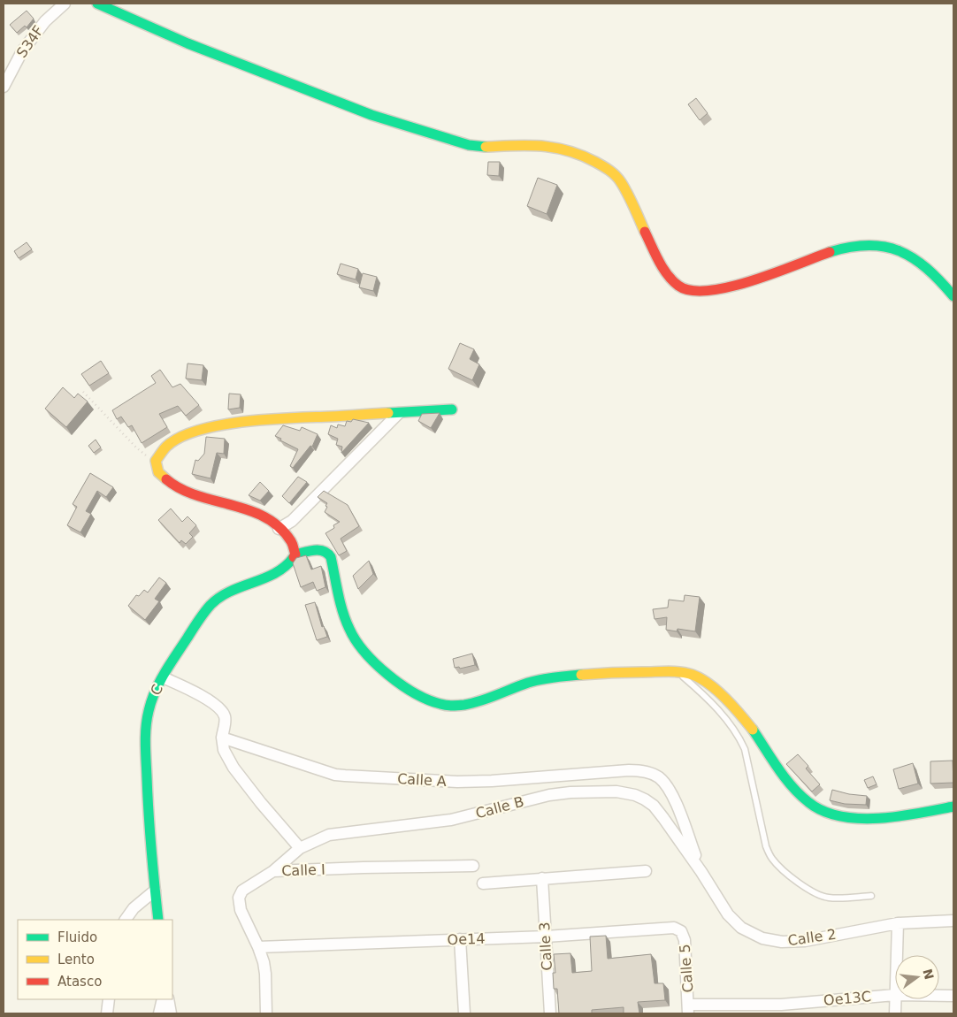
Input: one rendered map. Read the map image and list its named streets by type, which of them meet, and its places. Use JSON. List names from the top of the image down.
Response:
{
  "streets": {
    "street": [
      "S34F",
      "C",
      "Calle A",
      "Calle B",
      "Calle I",
      "Calle 2",
      "Oe14",
      "Calle 3",
      "Calle 5",
      "Oe13C"
    ]
  },
  "crossings": [
    ["Calle A", "Calle B"],
    ["Calle A", "Calle 2"],
    ["Calle B", "Calle I"],
    ["Calle B", "Calle 2"],
    ["Calle I", "Oe14"],
    ["Oe14", "Calle 3"],
    ["Oe14", "Calle 5"],
    ["Calle 5", "Oe13C"]
  ],
  "legend": ["Fluido", "Lento", "Atasco"],
  "north": "right"
}
